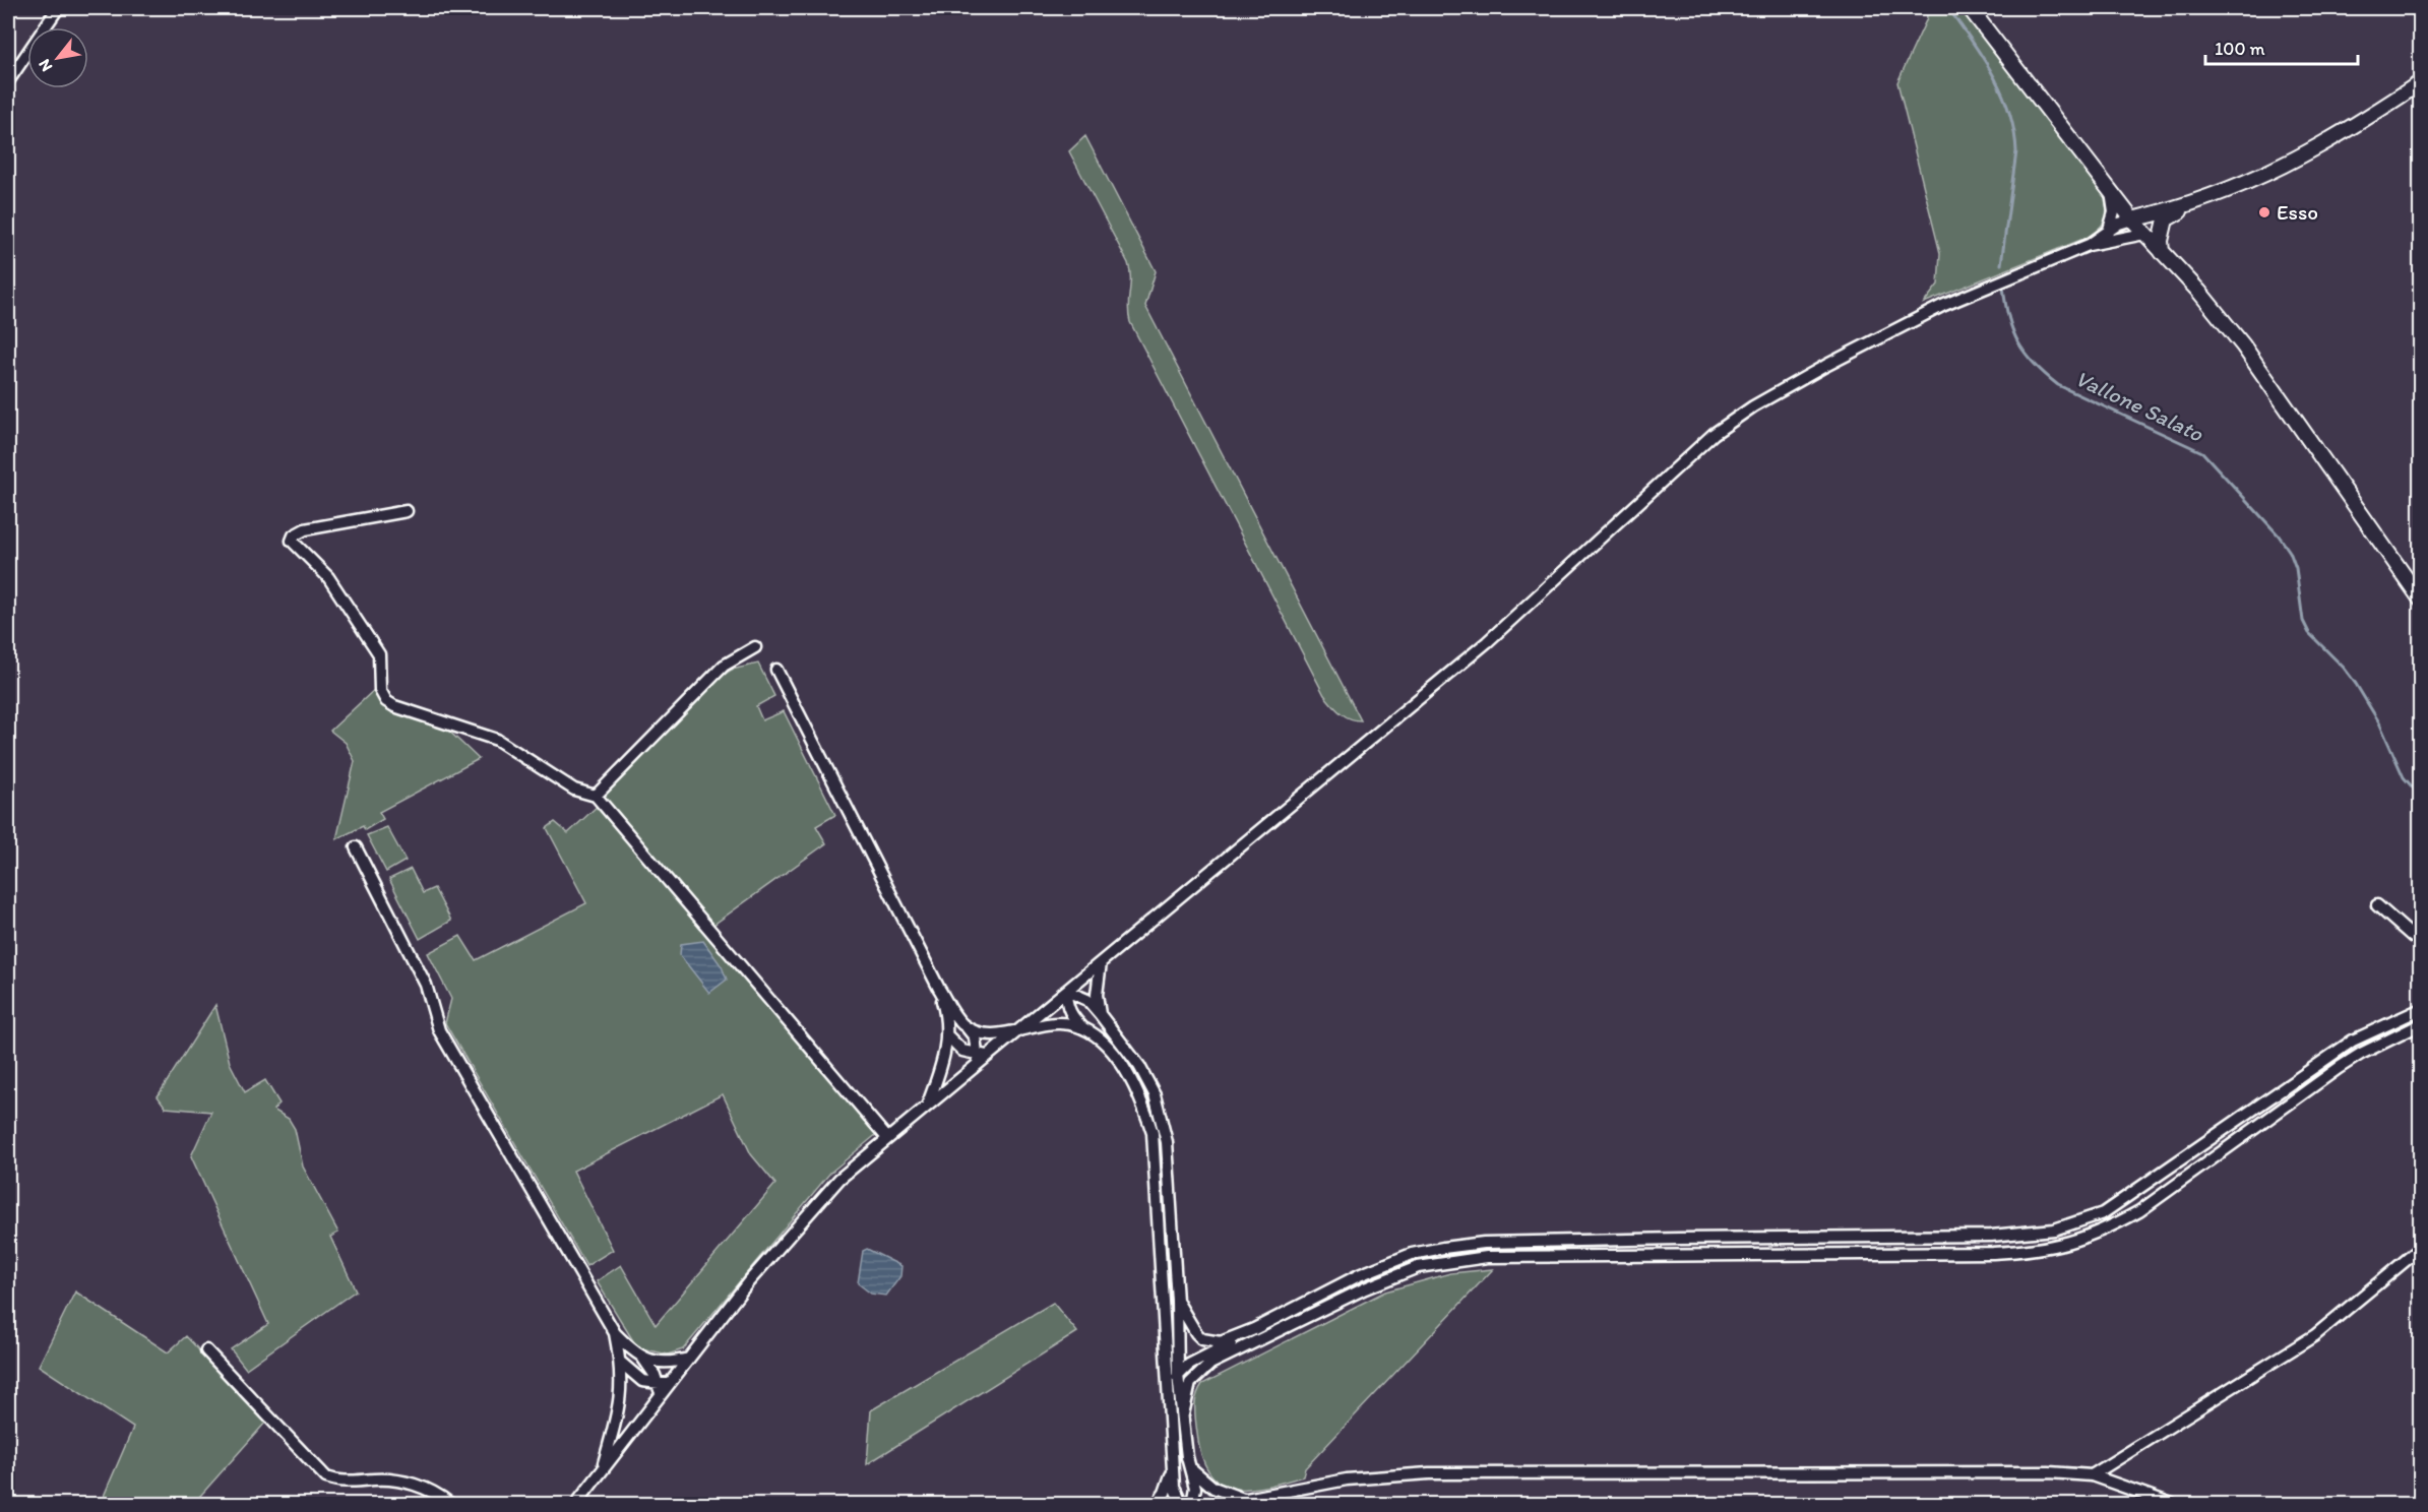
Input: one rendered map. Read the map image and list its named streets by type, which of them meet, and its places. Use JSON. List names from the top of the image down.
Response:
{
  "water": ["Vallone Salato"],
  "places": ["Esso"],
  "scale_bar": "100 m",
  "north": "bottom left"
}
